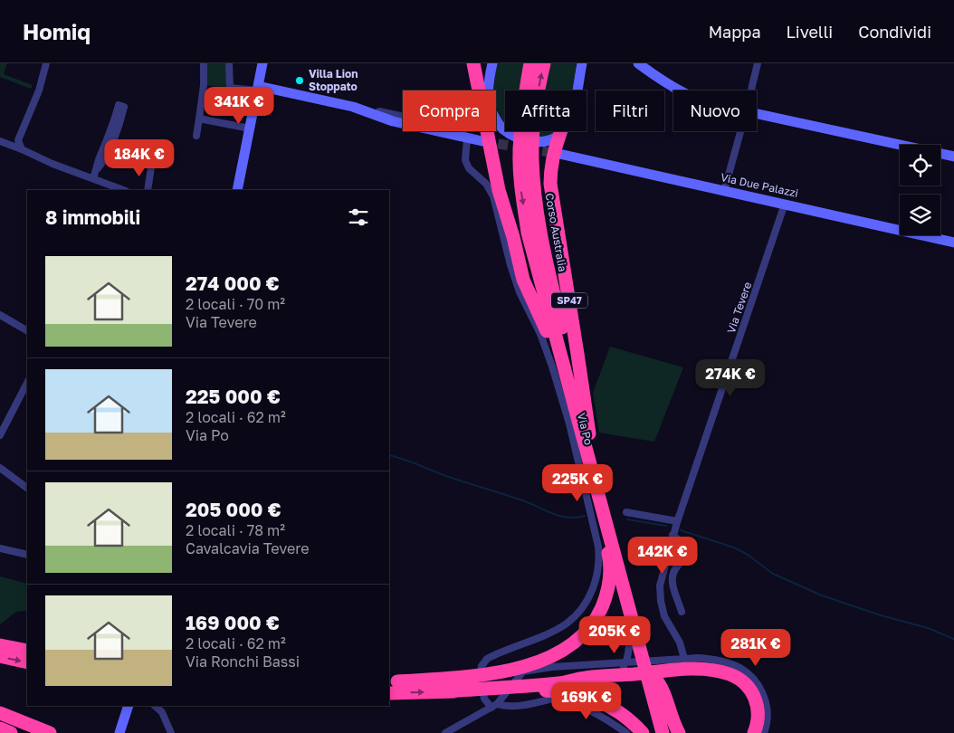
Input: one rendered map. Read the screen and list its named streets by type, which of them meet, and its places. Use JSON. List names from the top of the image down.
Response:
{
  "streets": {
    "highway": ["Corso Australia", "SP47", "Via Po"],
    "street": ["Via Due Palazzi", "Via Tevere"]
  },
  "crossings": [
    ["Via Due Palazzi", "Via Tevere"],
    ["Corso Australia", "SP47"],
    ["Corso Australia", "Via Po"],
    ["SP47", "Via Po"]
  ],
  "places": ["Villa Lion Stoppato"],
  "page": {
    "header": "Homiq",
    "nav": ["Mappa", "Livelli", "Condividi"],
    "price": [
      "341K €",
      "184K €",
      "274K €",
      "225K €",
      "142K €",
      "205K €",
      "281K €",
      "169K €"
    ],
    "chip": [
      "Compra",
      "Affitta",
      "Filtri",
      "Nuovo"
    ],
    "heading": "8 immobili",
    "list": [
      {
        "name": "274 000 €",
        "note": "2 locali · 70 m² · Via Tevere"
      },
      {
        "name": "225 000 €",
        "note": "2 locali · 62 m² · Via Po"
      },
      {
        "name": "205 000 €",
        "note": "2 locali · 78 m² · Cavalcavia Tevere"
      },
      {
        "name": "169 000 €",
        "note": "2 locali · 62 m² · Via Ronchi Bassi"
      }
    ]
  }
}
